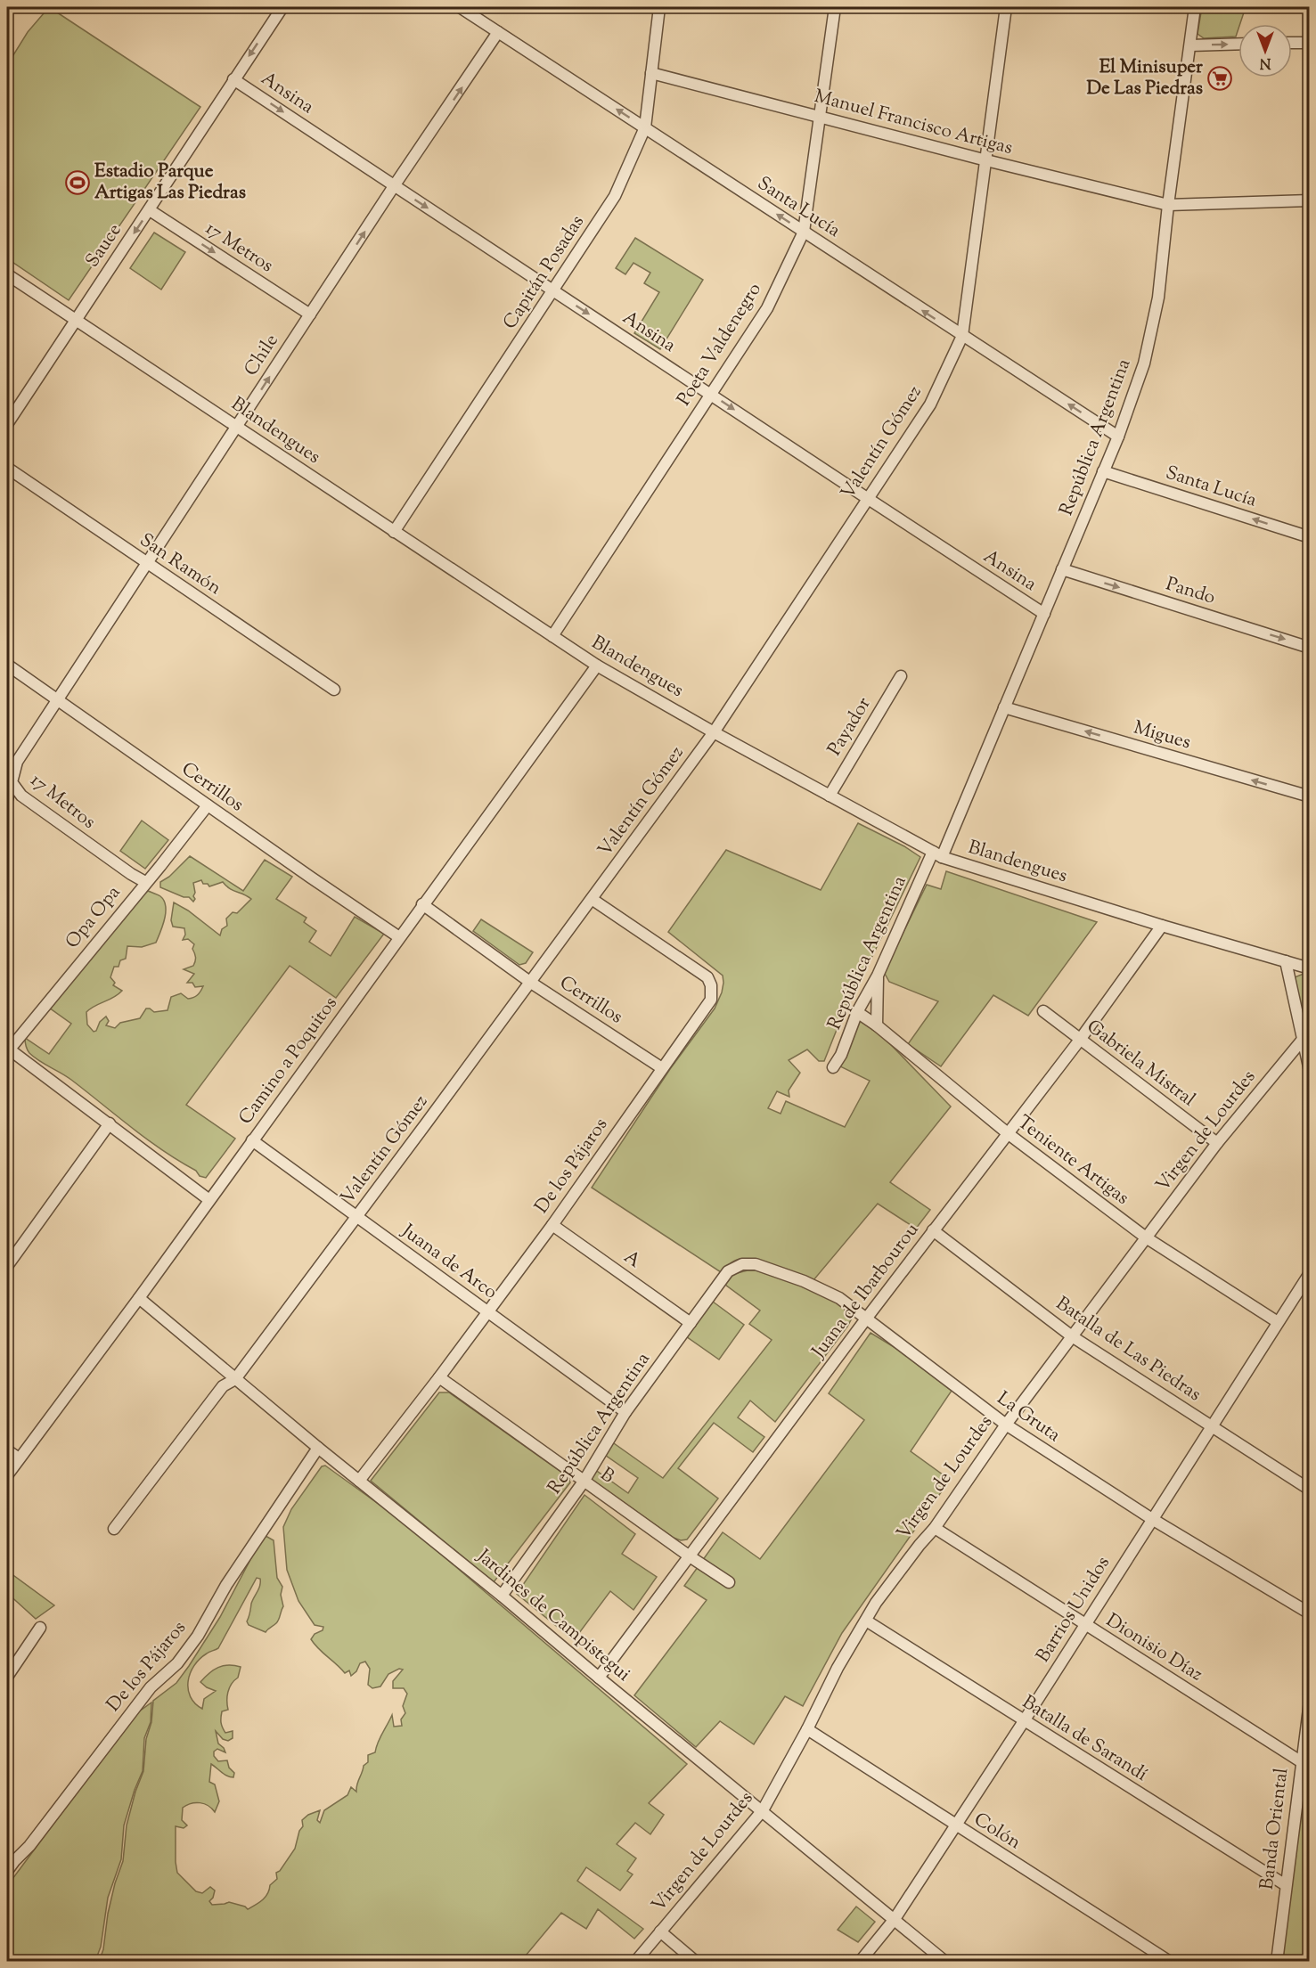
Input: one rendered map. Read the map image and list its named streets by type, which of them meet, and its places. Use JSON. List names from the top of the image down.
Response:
{
  "streets": {
    "street": [
      "Ansina",
      "Manuel Francisco Artigas",
      "Santa Lucía",
      "Sauce",
      "17 Metros",
      "Capitán Posadas",
      "Poeta Valdenegro",
      "Chile",
      "Blandengues",
      "República Argentina",
      "Valentín Gómez",
      "San Ramón",
      "Pando",
      "Payador",
      "Migues",
      "Cerrillos",
      "Opa Opa",
      "Camino a Poquitos",
      "Gabriela Mistral",
      "Virgen de Lourdes",
      "Teniente Artigas",
      "De los Pájaros",
      "A",
      "Juana de Arco",
      "Juana de Ibarbourou",
      "Batalla de Las Piedras",
      "La Gruta",
      "B",
      "Barrios Unidos",
      "Jardines de Campistegui",
      "Dionisio Díaz",
      "Batalla de Sarandí",
      "Banda Oriental",
      "Colón"
    ]
  },
  "crossings": [
    ["Ansina", "Sauce"],
    ["Ansina", "Capitán Posadas"],
    ["Ansina", "Poeta Valdenegro"],
    ["Ansina", "Chile"],
    ["Ansina", "República Argentina"],
    ["Ansina", "Valentín Gómez"],
    ["Manuel Francisco Artigas", "Capitán Posadas"],
    ["Manuel Francisco Artigas", "Poeta Valdenegro"],
    ["Manuel Francisco Artigas", "República Argentina"],
    ["Manuel Francisco Artigas", "Valentín Gómez"],
    ["Santa Lucía", "Capitán Posadas"],
    ["Santa Lucía", "Poeta Valdenegro"],
    ["Santa Lucía", "Chile"],
    ["Santa Lucía", "República Argentina"],
    ["Santa Lucía", "Valentín Gómez"],
    ["Sauce", "17 Metros"],
    ["Sauce", "Blandengues"],
    ["17 Metros", "Chile"],
    ["17 Metros", "Cerrillos"],
    ["17 Metros", "Opa Opa"],
    ["Capitán Posadas", "Blandengues"],
    ["Poeta Valdenegro", "Blandengues"],
    ["Chile", "Blandengues"],
    ["Chile", "San Ramón"],
    ["Chile", "Cerrillos"],
    ["Blandengues", "República Argentina"],
    ["Blandengues", "Valentín Gómez"],
    ["Blandengues", "Payador"],
    ["Blandengues", "Camino a Poquitos"],
    ["Blandengues", "Juana de Ibarbourou"],
    ["República Argentina", "Pando"],
    ["República Argentina", "Migues"],
    ["República Argentina", "Teniente Artigas"],
    ["República Argentina", "A"],
    ["República Argentina", "Juana de Arco"],
    ["República Argentina", "La Gruta"],
    ["República Argentina", "B"],
    ["República Argentina", "Jardines de Campistegui"],
    ["Valentín Gómez", "Cerrillos"],
    ["Valentín Gómez", "De los Pájaros"],
    ["Valentín Gómez", "Juana de Arco"],
    ["Valentín Gómez", "Jardines de Campistegui"],
    ["Cerrillos", "Opa Opa"],
    ["Cerrillos", "Camino a Poquitos"],
    ["Cerrillos", "De los Pájaros"],
    ["Camino a Poquitos", "Juana de Arco"],
    ["Camino a Poquitos", "Jardines de Campistegui"],
    ["Gabriela Mistral", "Virgen de Lourdes"],
    ["Gabriela Mistral", "Juana de Ibarbourou"],
    ["Virgen de Lourdes", "Teniente Artigas"],
    ["Virgen de Lourdes", "Batalla de Las Piedras"],
    ["Virgen de Lourdes", "La Gruta"],
    ["Virgen de Lourdes", "Jardines de Campistegui"],
    ["Virgen de Lourdes", "Dionisio Díaz"],
    ["Virgen de Lourdes", "Batalla de Sarandí"],
    ["Virgen de Lourdes", "Colón"],
    ["Teniente Artigas", "Juana de Ibarbourou"],
    ["Teniente Artigas", "Barrios Unidos"],
    ["De los Pájaros", "A"],
    ["De los Pájaros", "Juana de Arco"],
    ["De los Pájaros", "B"],
    ["De los Pájaros", "Jardines de Campistegui"],
    ["Juana de Ibarbourou", "Batalla de Las Piedras"],
    ["Juana de Ibarbourou", "La Gruta"],
    ["Juana de Ibarbourou", "B"],
    ["Juana de Ibarbourou", "Jardines de Campistegui"],
    ["Batalla de Las Piedras", "Barrios Unidos"],
    ["La Gruta", "Barrios Unidos"],
    ["Barrios Unidos", "Jardines de Campistegui"],
    ["Barrios Unidos", "Dionisio Díaz"],
    ["Barrios Unidos", "Batalla de Sarandí"],
    ["Barrios Unidos", "Colón"],
    ["Dionisio Díaz", "Banda Oriental"],
    ["Batalla de Sarandí", "Banda Oriental"]
  ],
  "one_way": [
    "Ansina",
    "Santa Lucía",
    "Sauce",
    "17 Metros",
    "Chile",
    "Pando",
    "Migues"
  ],
  "places": {
    "supermarket": ["El Minisuper De Las Piedras"],
    "sports": ["Estadio Parque Artigas Las Piedras"]
  },
  "north": "bottom"
}
